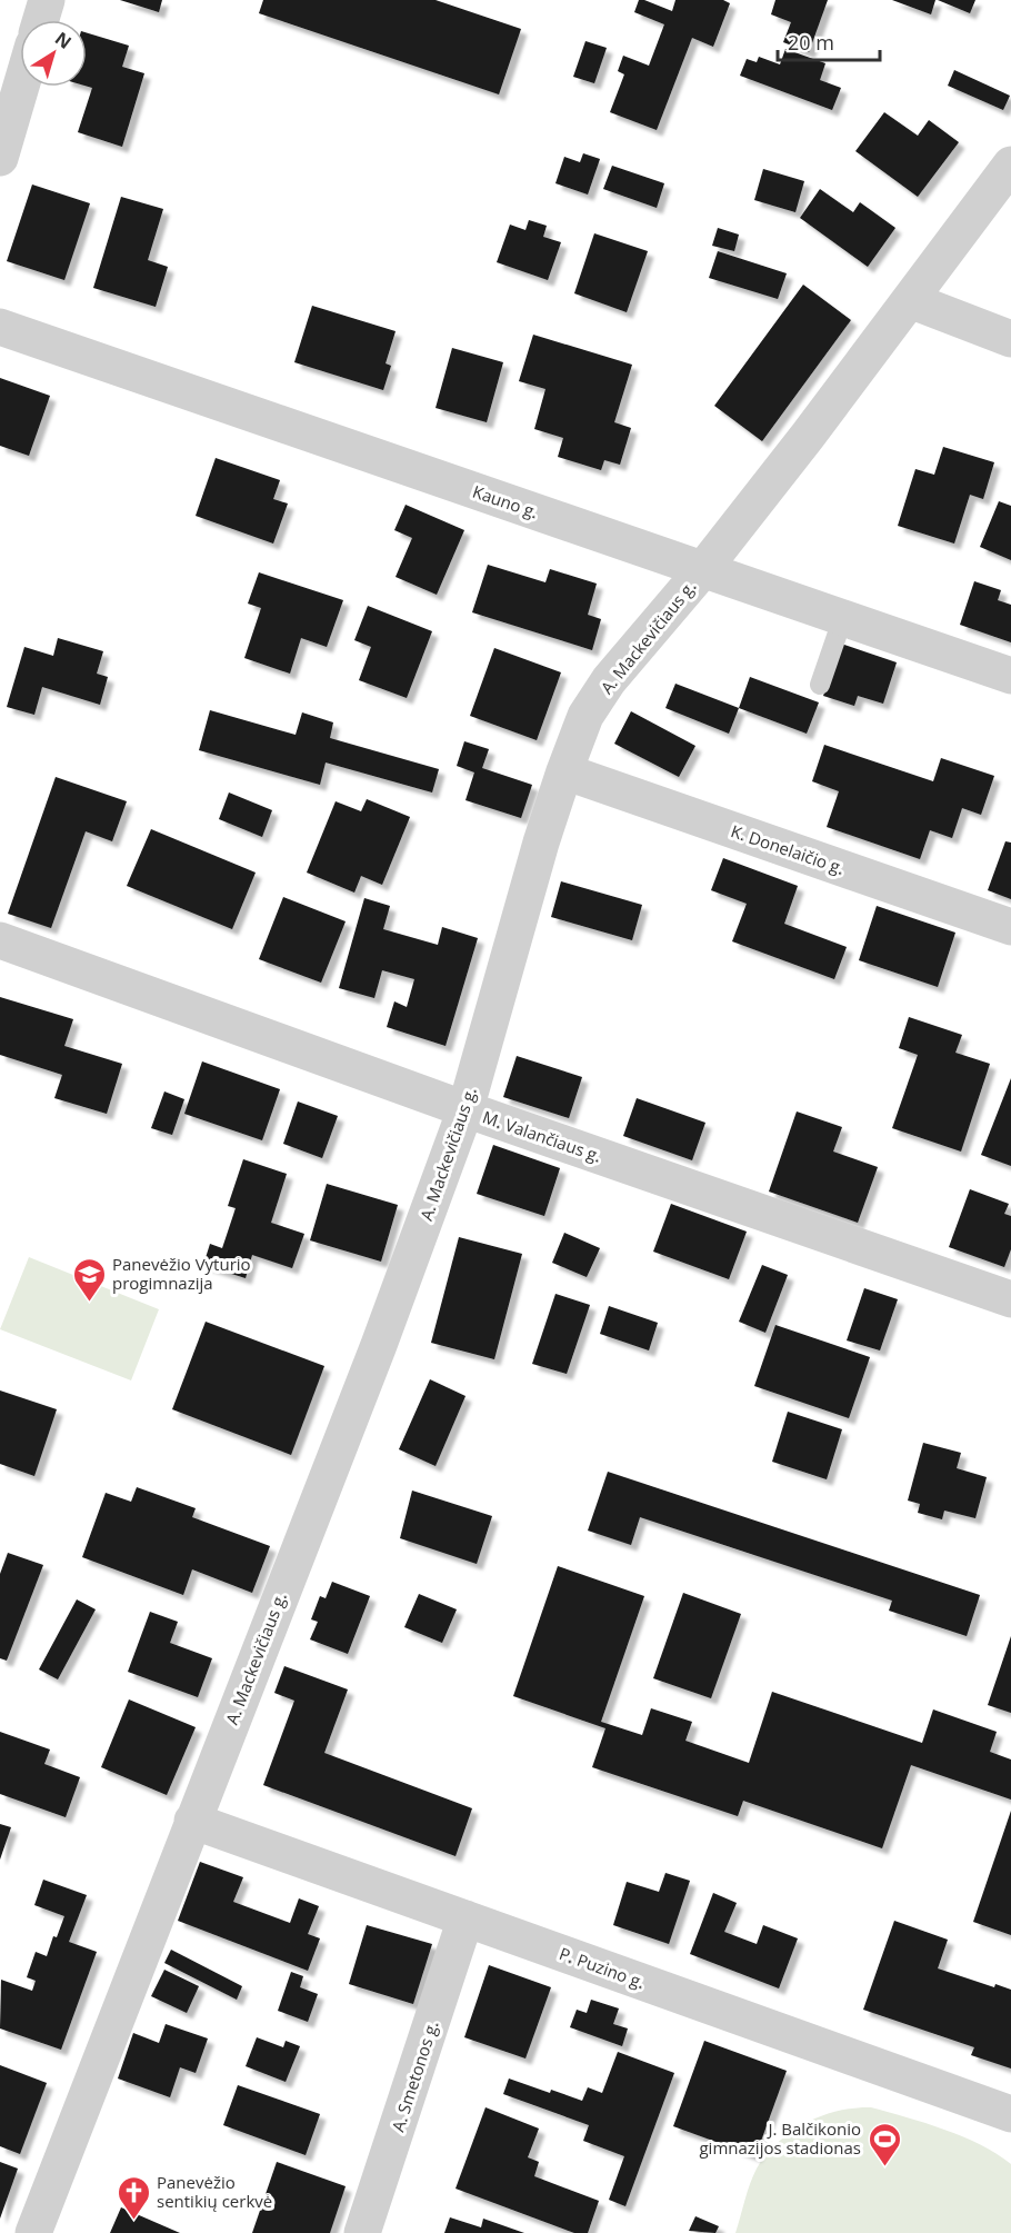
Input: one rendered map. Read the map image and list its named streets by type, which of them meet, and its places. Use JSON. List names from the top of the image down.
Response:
{
  "streets": {
    "street": [
      "Kauno g.",
      "A. Mackevičiaus g.",
      "K. Donelaičio g.",
      "M. Valančiaus g.",
      "P. Puzino g.",
      "A. Smetonos g."
    ]
  },
  "crossings": [
    ["Kauno g.", "A. Mackevičiaus g."],
    ["A. Mackevičiaus g.", "K. Donelaičio g."],
    ["A. Mackevičiaus g.", "M. Valančiaus g."],
    ["A. Mackevičiaus g.", "P. Puzino g."],
    ["P. Puzino g.", "A. Smetonos g."]
  ],
  "places": {
    "school or university": ["Panevėžio Vyturio progimnazija"],
    "sports": ["J. Balčikonio gimnazijos stadionas"],
    "church": ["Panevėžio sentikių cerkvė"]
  },
  "scale_bar": "20 m",
  "north": "top right"
}
